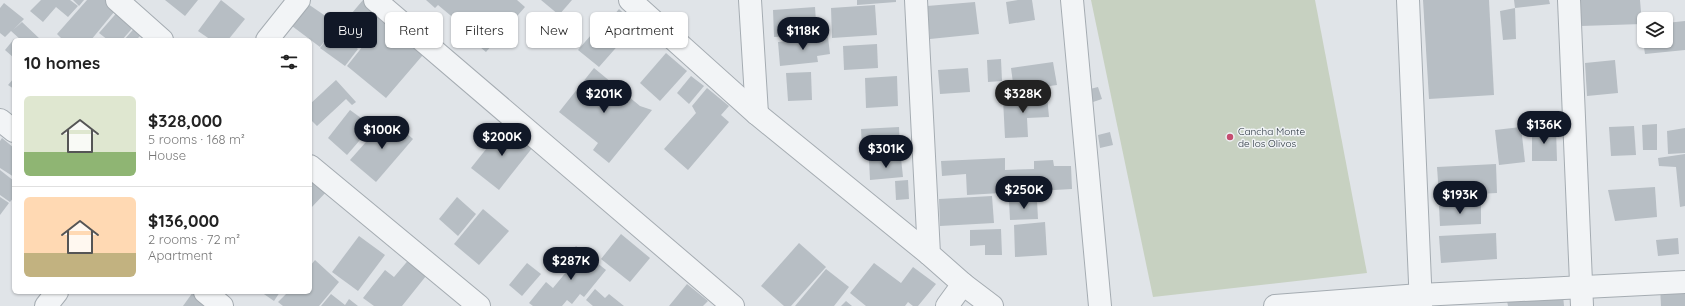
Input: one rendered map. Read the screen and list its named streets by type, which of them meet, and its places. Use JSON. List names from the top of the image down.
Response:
{
  "places": ["Cancha Monte de los Olivos"],
  "page": {
    "chip": [
      "Buy",
      "Rent",
      "Filters",
      "New",
      "Apartment"
    ],
    "price": [
      "$118K",
      "$201K",
      "$328K",
      "$136K",
      "$100K",
      "$200K",
      "$301K",
      "$250K",
      "$193K",
      "$287K"
    ],
    "heading": "10 homes",
    "list": [
      {
        "name": "$328,000",
        "note": "5 rooms · 168 m² · House"
      },
      {
        "name": "$136,000",
        "note": "2 rooms · 72 m² · Apartment"
      }
    ]
  }
}
